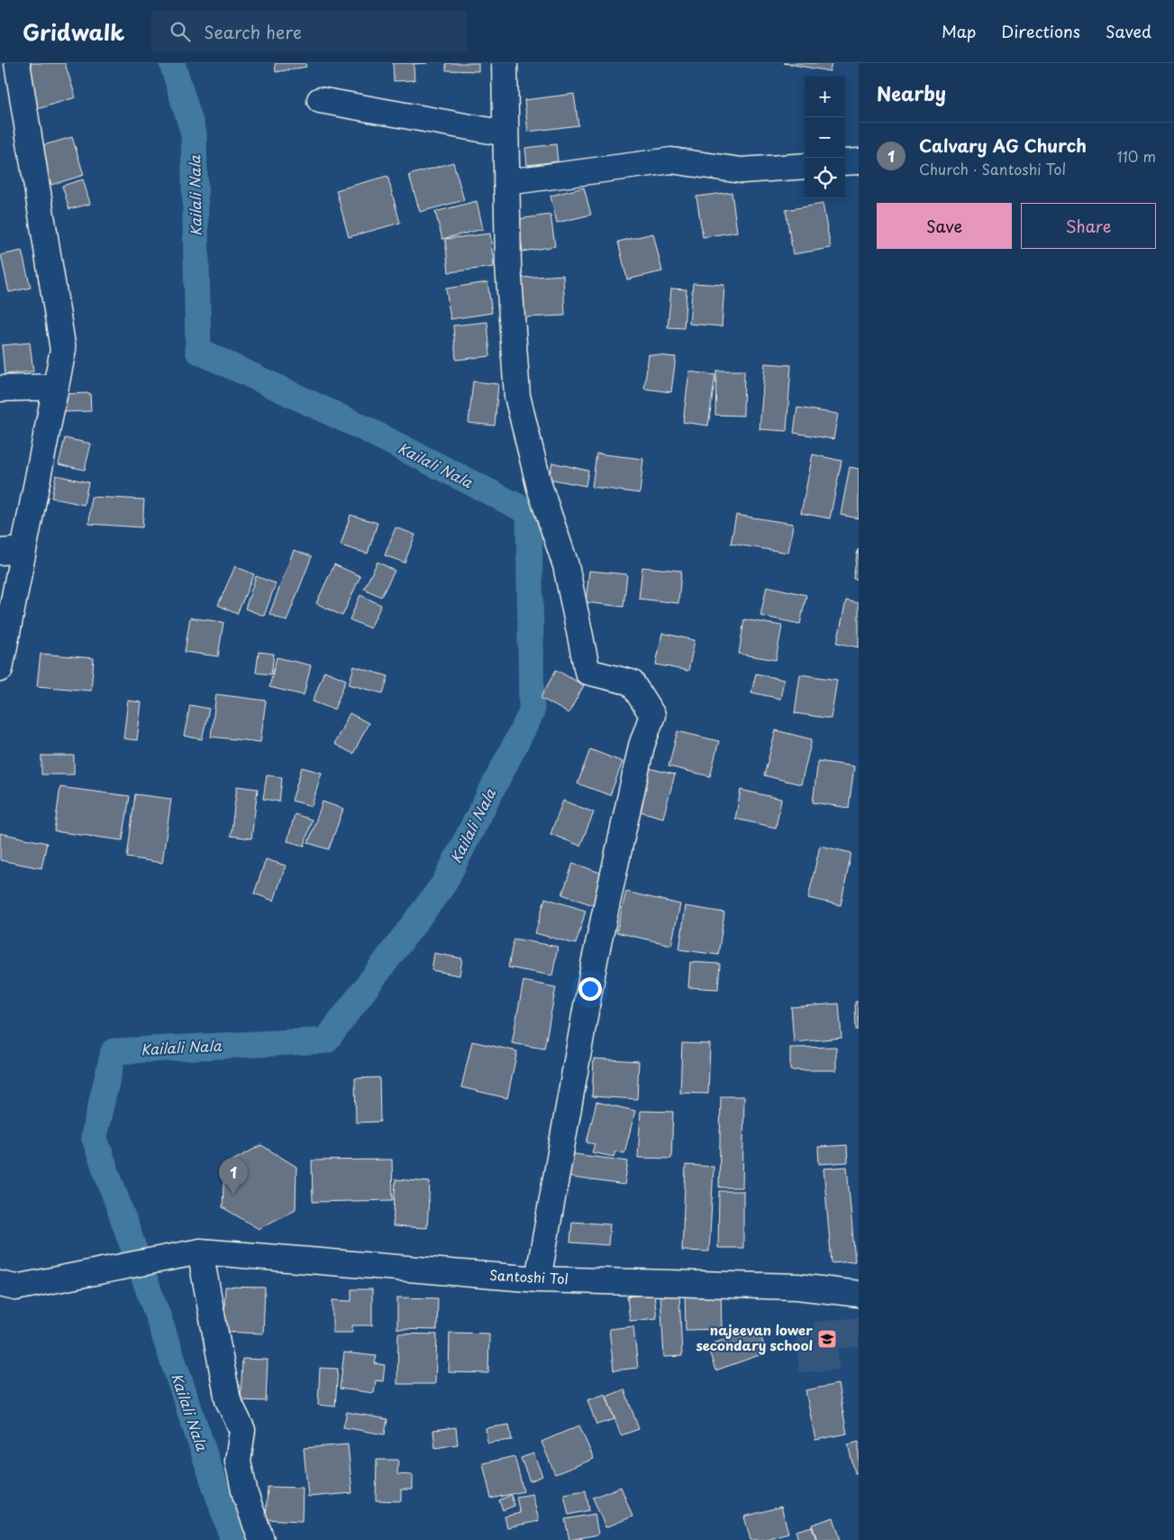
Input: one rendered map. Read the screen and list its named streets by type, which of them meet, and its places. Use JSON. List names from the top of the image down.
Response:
{
  "streets": {
    "street": ["Santoshi Tol"]
  },
  "water": ["Kailali Nala"],
  "places": {
    "school or university": ["najeevan lower secondary school"]
  },
  "page": {
    "header": "Gridwalk",
    "search": "Search here",
    "nav": ["Map", "Directions", "Saved"],
    "heading": "Nearby",
    "map_buttons": ["+", "−"],
    "list": [
      {
        "mark": "1",
        "name": "Calvary AG Church",
        "note": "Church · Santoshi Tol",
        "value": "110 m"
      }
    ],
    "buttons": ["Save", "Share"],
    "pins": "1"
  }
}
